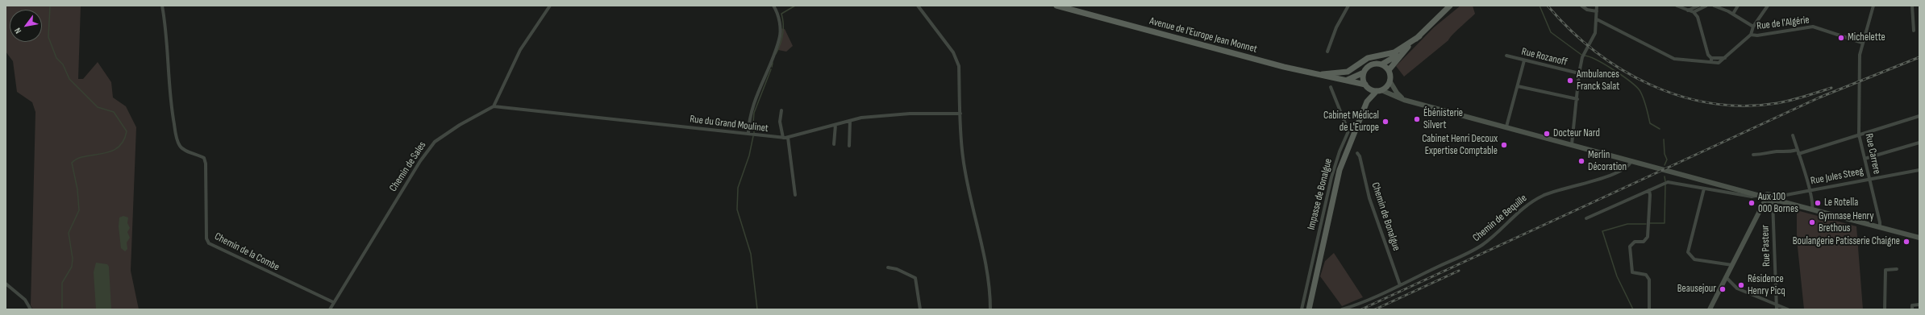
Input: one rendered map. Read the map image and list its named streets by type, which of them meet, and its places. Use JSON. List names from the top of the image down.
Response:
{
  "streets": {
    "main road": ["Avenue de l'Europe Jean Monnet"],
    "street": [
      "Rue de l'Algérie",
      "Rue Rozanoff",
      "Rue du Grand Moulinet",
      "Rue Carrere",
      "Chemin de Sales",
      "Rue Jules Steeg",
      "Impasse de Bonalgue",
      "Chemin de Bonalgue",
      "Chemin de Bequille",
      "Rue Pasteur",
      "Chemin de la Combe"
    ]
  },
  "crossings": [
    ["Rue de l'Algérie", "Rue Carrere"],
    ["Rue du Grand Moulinet", "Chemin de Sales"],
    ["Rue Carrere", "Rue Jules Steeg"],
    ["Chemin de Sales", "Chemin de la Combe"],
    ["Chemin de Bonalgue", "Chemin de Bequille"]
  ],
  "places": [
    "Michelette",
    "Ambulances Franck Salat",
    "Ébénisterie Silvert",
    "Cabinet Médical de L'Europe",
    "Docteur Nard",
    "Cabinet Henri Decoux Expertise Comptable",
    "Merlin Décoration",
    "Aux 100 000 Bornes",
    "Le Rotella",
    "Gymnase Henry Brethous",
    "Boulangerie Patisserie Chaigne",
    "Résidence Henry Picq",
    "Beausejour"
  ],
  "north": "bottom left"
}
